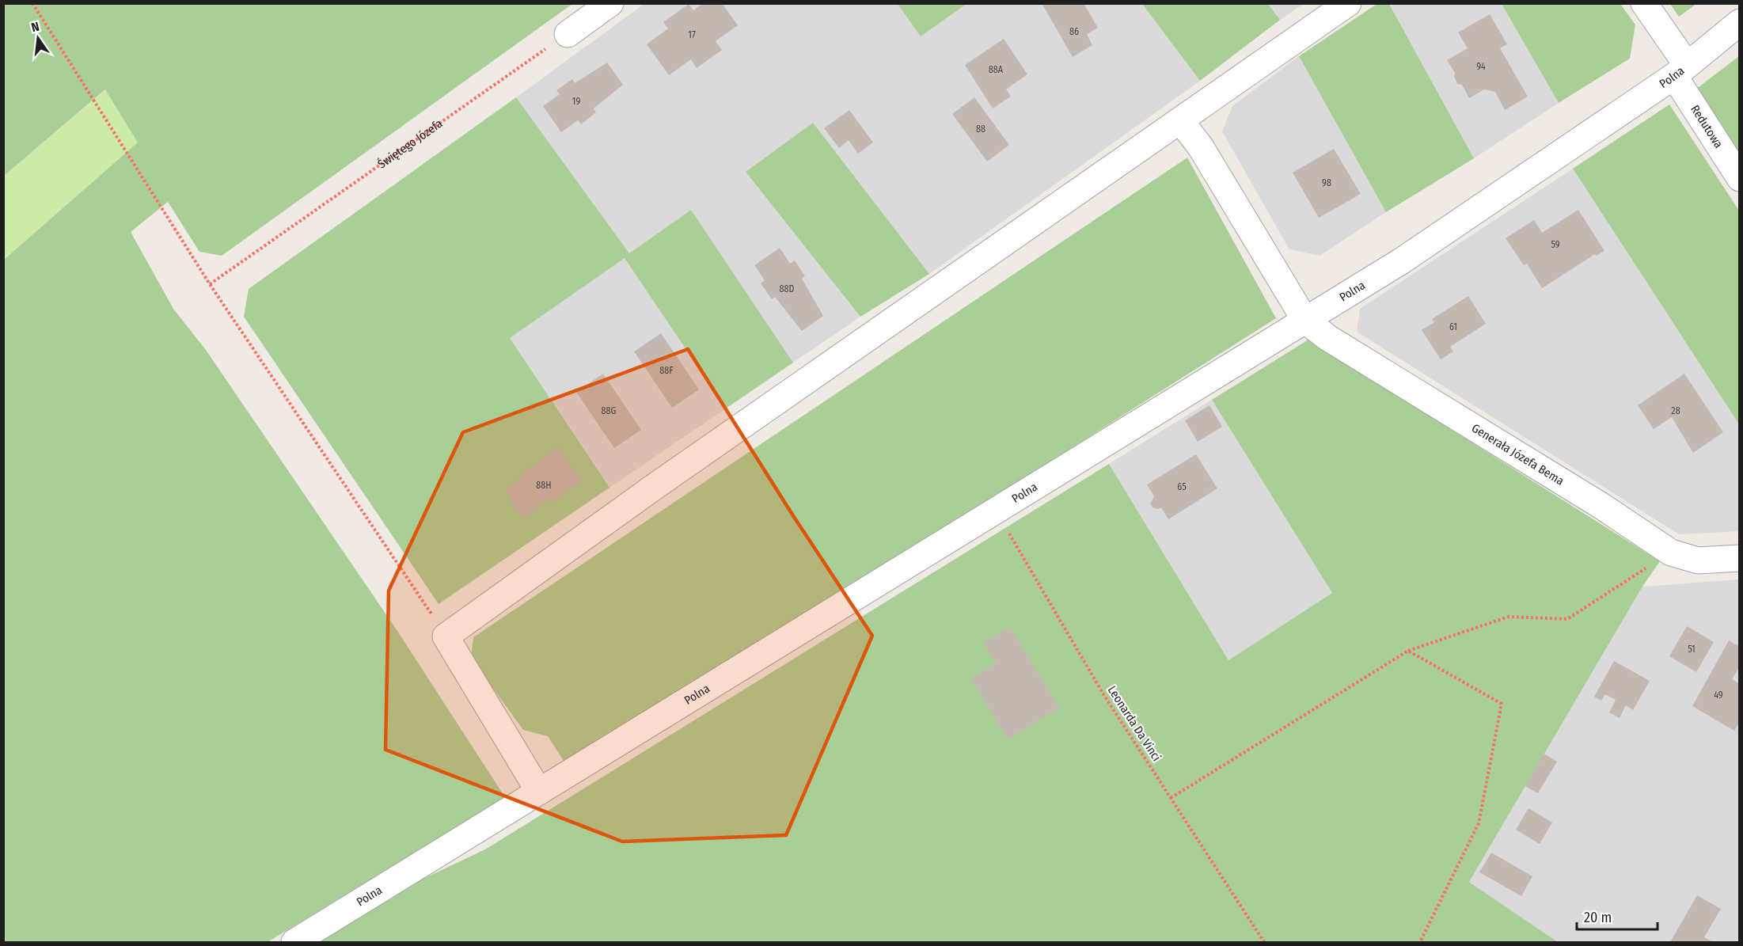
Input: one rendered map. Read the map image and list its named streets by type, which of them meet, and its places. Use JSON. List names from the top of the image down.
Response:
{
  "streets": {
    "street": ["Polna", "Redutowa", "Generała Józefa Bema"],
    "path": ["Świętego Józefa", "Leonarda Da Vinci"]
  },
  "crossings": [
    ["Polna", "Redutowa"],
    ["Polna", "Generała Józefa Bema"],
    ["Polna", "Leonarda Da Vinci"]
  ],
  "house_numbers": [
    "86",
    "17",
    "94",
    "88A",
    "19",
    "88",
    "98",
    "59",
    "88D",
    "61",
    "88F",
    "88G",
    "28",
    "88H",
    "65",
    "51",
    "49"
  ],
  "scale_bar": "20 m",
  "north": "top"
}
